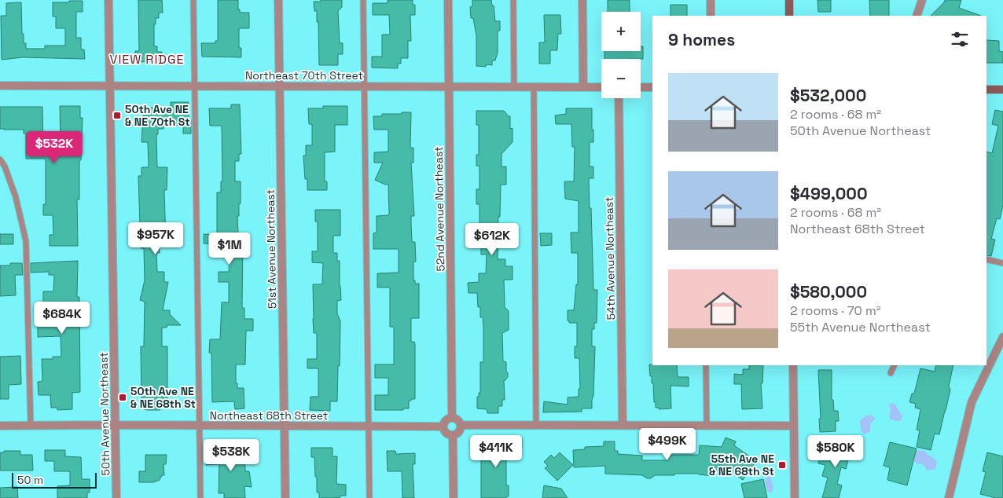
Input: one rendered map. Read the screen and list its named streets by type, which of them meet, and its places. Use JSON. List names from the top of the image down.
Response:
{
  "streets": {
    "street": [
      "Northeast 70th Street",
      "52nd Avenue Northeast",
      "51st Avenue Northeast",
      "54th Avenue Northeast",
      "50th Avenue Northeast",
      "Northeast 68th Street"
    ]
  },
  "crossings": [
    ["Northeast 70th Street", "52nd Avenue Northeast"],
    ["Northeast 70th Street", "51st Avenue Northeast"],
    ["Northeast 70th Street", "50th Avenue Northeast"],
    ["52nd Avenue Northeast", "Northeast 68th Street"],
    ["51st Avenue Northeast", "Northeast 68th Street"],
    ["50th Avenue Northeast", "Northeast 68th Street"]
  ],
  "districts": ["VIEW RIDGE"],
  "places": {
    "transit": ["50th Ave NE & NE 70th St", "50th Ave NE & NE 68th St", "55th Ave NE & NE 68th St"]
  },
  "scale_bar": "50 m",
  "page": {
    "map_buttons": ["+", "−"],
    "heading": "9 homes",
    "list": [
      {
        "name": "$532,000",
        "note": "2 rooms · 68 m² · 50th Avenue Northeast"
      },
      {
        "name": "$499,000",
        "note": "2 rooms · 68 m² · Northeast 68th Street"
      },
      {
        "name": "$580,000",
        "note": "2 rooms · 70 m² · 55th Avenue Northeast"
      }
    ],
    "price": [
      "$532K",
      "$957K",
      "$612K",
      "$1M",
      "$684K",
      "$499K",
      "$411K",
      "$580K",
      "$538K"
    ],
    "scale": "50 m"
  }
}
